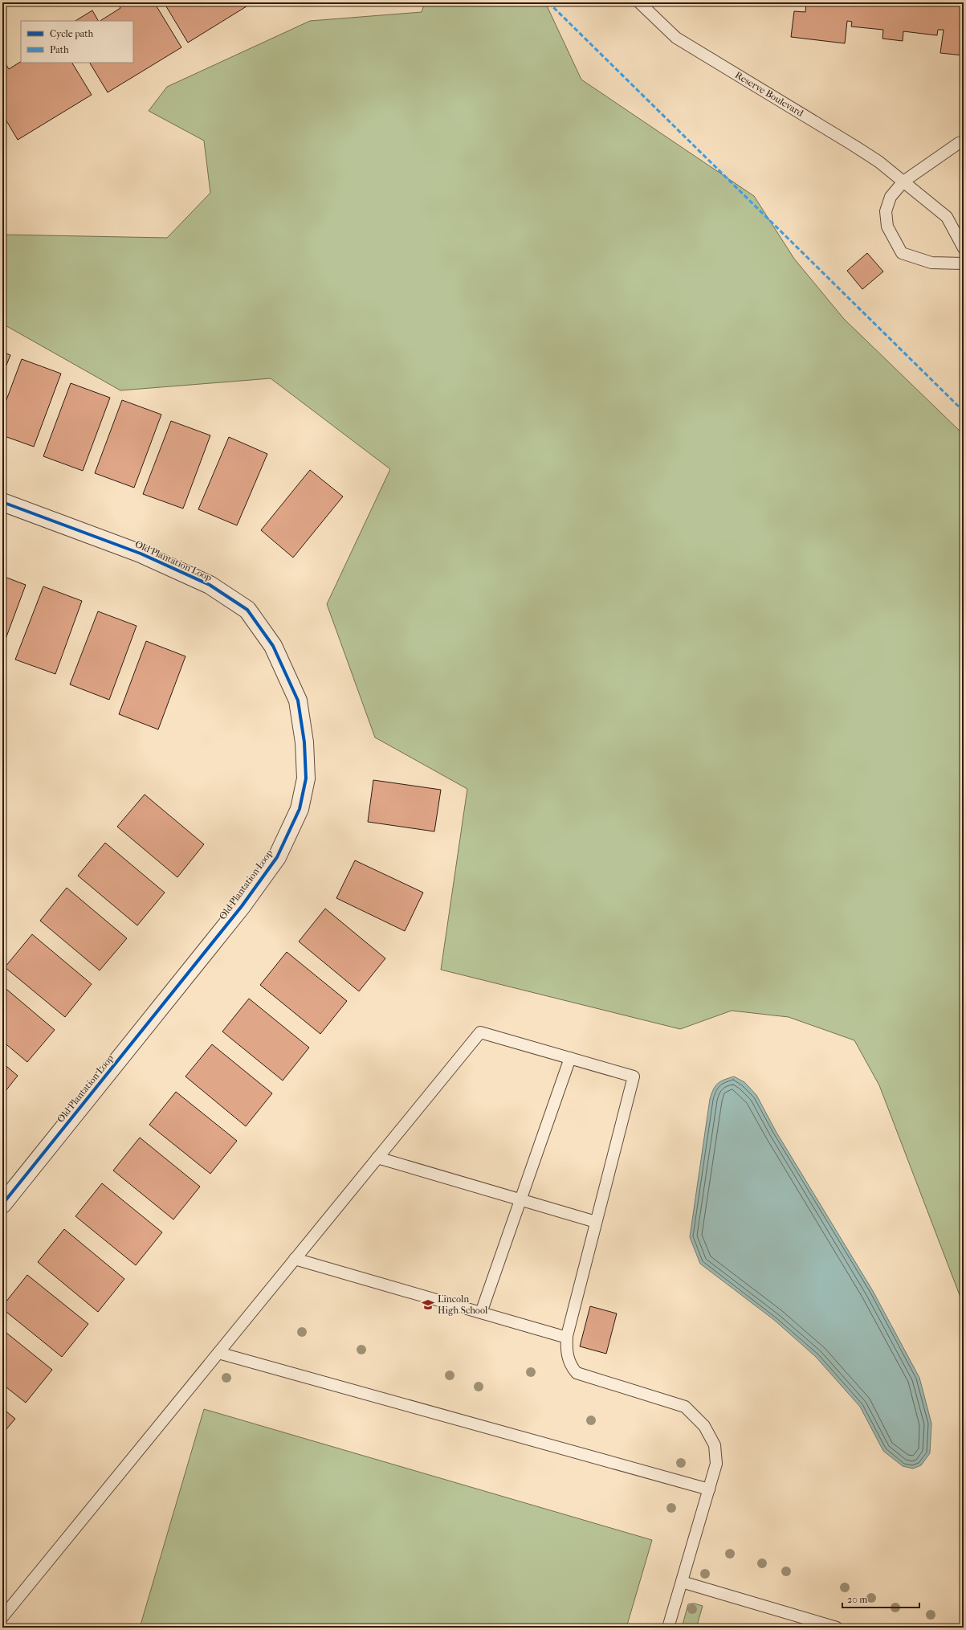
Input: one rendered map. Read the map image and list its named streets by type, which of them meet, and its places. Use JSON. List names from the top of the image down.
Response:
{
  "streets": {
    "street": ["Old Plantation Loop"],
    "lane": ["Reserve Boulevard"]
  },
  "places": {
    "school or university": ["Lincoln High School"]
  },
  "legend": ["Cycle path", "Path"],
  "scale_bar": "20 m"
}
